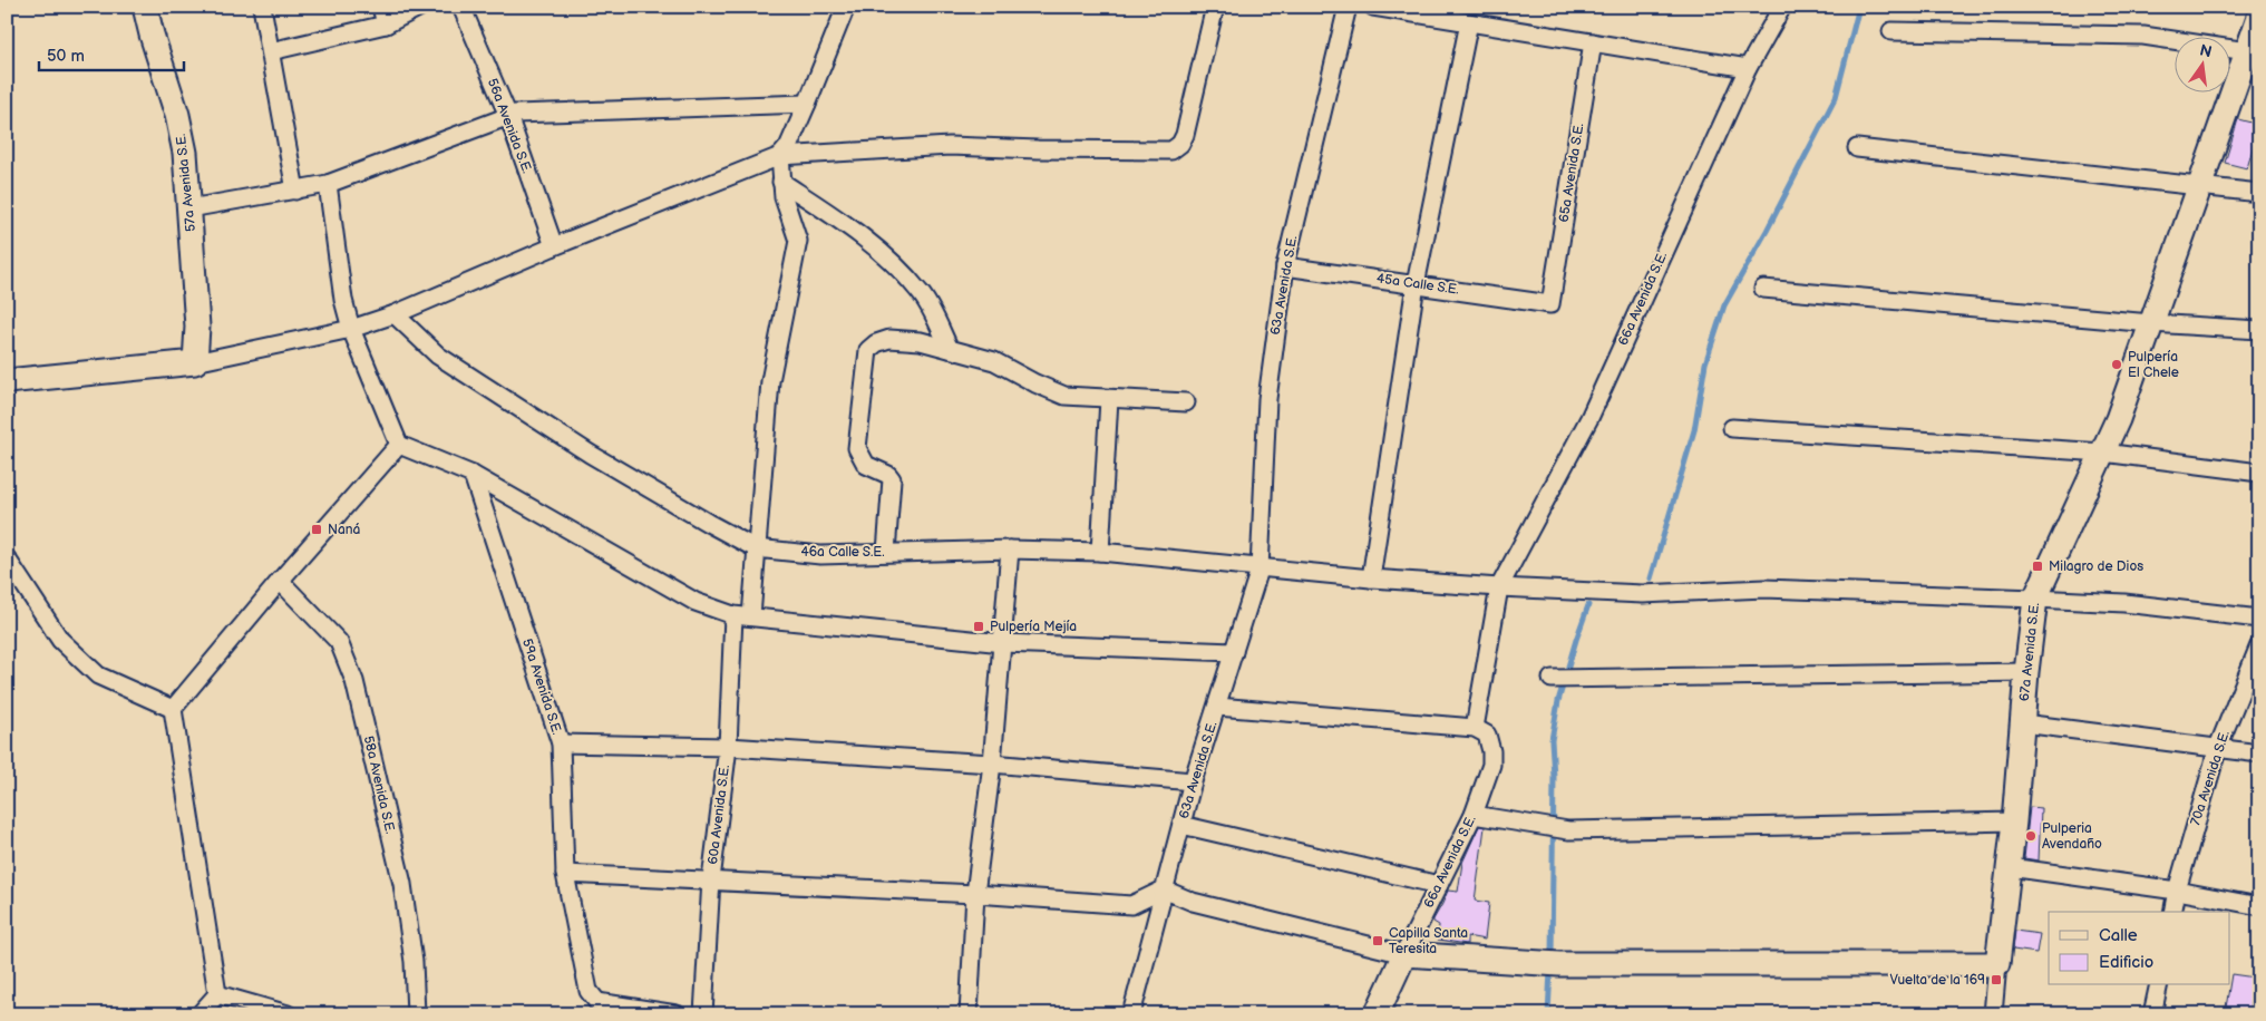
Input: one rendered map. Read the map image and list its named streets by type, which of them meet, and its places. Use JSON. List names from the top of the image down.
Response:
{
  "streets": {
    "street": [
      "56a Avenida S.E.",
      "65a Avenida S.E.",
      "57a Avenida S.E.",
      "45a Calle S.E.",
      "63a Avenida S.E.",
      "66a Avenida S.E.",
      "46a Calle S.E.",
      "67a Avenida S.E.",
      "59a Avenida S.E.",
      "70a Avenida S.E.",
      "58a Avenida S.E.",
      "60a Avenida S.E."
    ]
  },
  "crossings": [
    ["65a Avenida S.E.", "45a Calle S.E."],
    ["45a Calle S.E.", "63a Avenida S.E."],
    ["63a Avenida S.E.", "46a Calle S.E."],
    ["66a Avenida S.E.", "46a Calle S.E."],
    ["46a Calle S.E.", "67a Avenida S.E."]
  ],
  "places": {
    "other": ["Pulpería El Chele", "Pulperia Avendaño"],
    "transit": [
      "Naná",
      "Milagro de Dios",
      "Pulpería Mejía",
      "Capilla Santa Teresita",
      "Vuelta de la 169"
    ]
  },
  "legend": ["Calle", "Edificio"],
  "scale_bar": "50 m",
  "north": "top"
}
